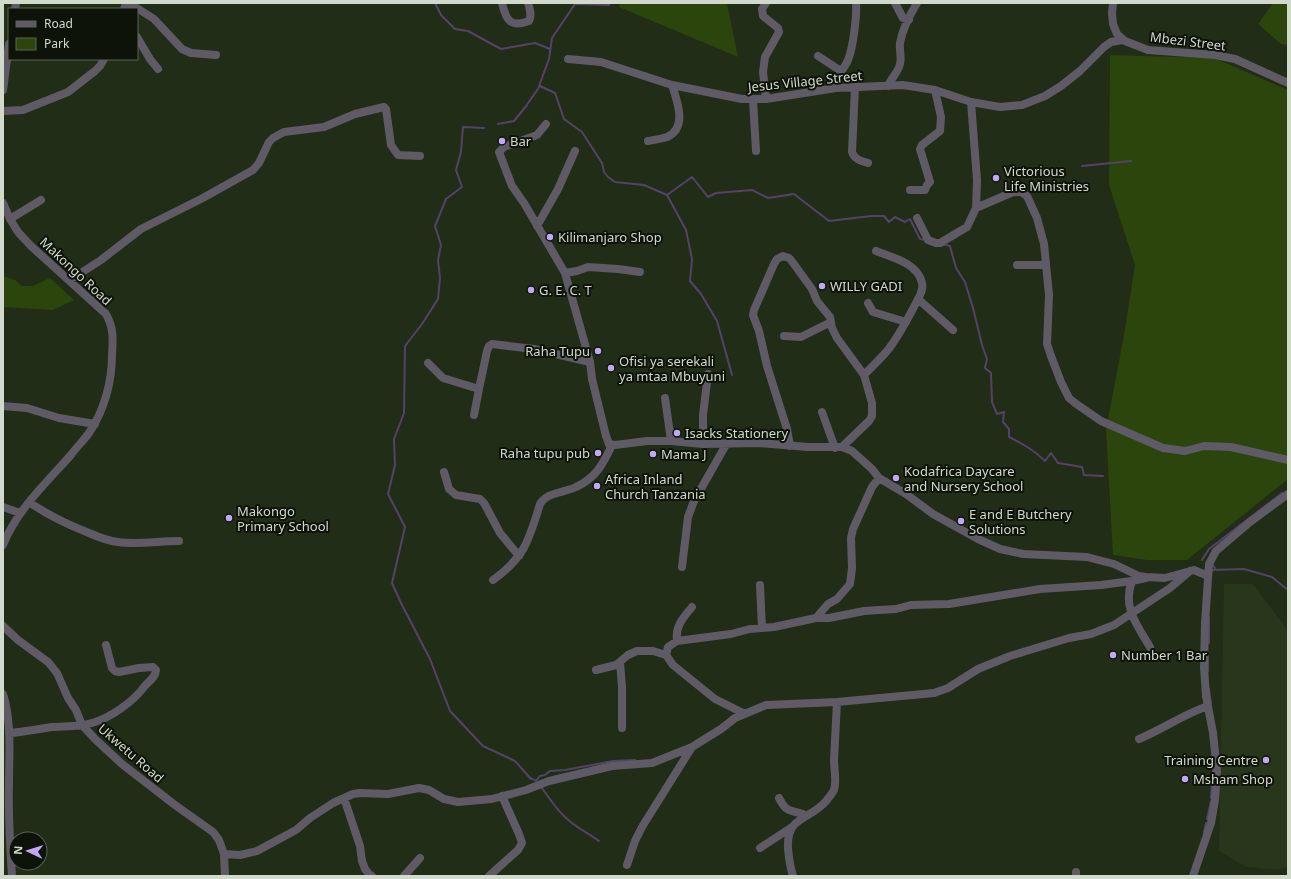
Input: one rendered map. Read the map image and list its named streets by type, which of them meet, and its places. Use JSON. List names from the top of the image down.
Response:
{
  "streets": {
    "street": [
      "Mbezi Street",
      "Jesus Village Street",
      "Makongo Road",
      "Ukwetu Road"
    ]
  },
  "crossings": [
    ["Mbezi Street", "Jesus Village Street"]
  ],
  "places": [
    "Bar",
    "Victorious Life Ministries",
    "Kilimanjaro Shop",
    "WILLY GADI",
    "G. E. C. T",
    "Raha Tupu",
    "Ofisi ya serekali ya mtaa Mbuyuni",
    "Isacks Stationery",
    "Raha tupu pub",
    "Mama J",
    "Kodafrica Daycare and Nursery School",
    "Africa Inland Church Tanzania",
    "Makongo Primary School",
    "E and E Butchery Solutions",
    "Number 1 Bar",
    "Training Centre",
    "Msham Shop"
  ],
  "legend": ["Road", "Park"],
  "north": "left"
}
